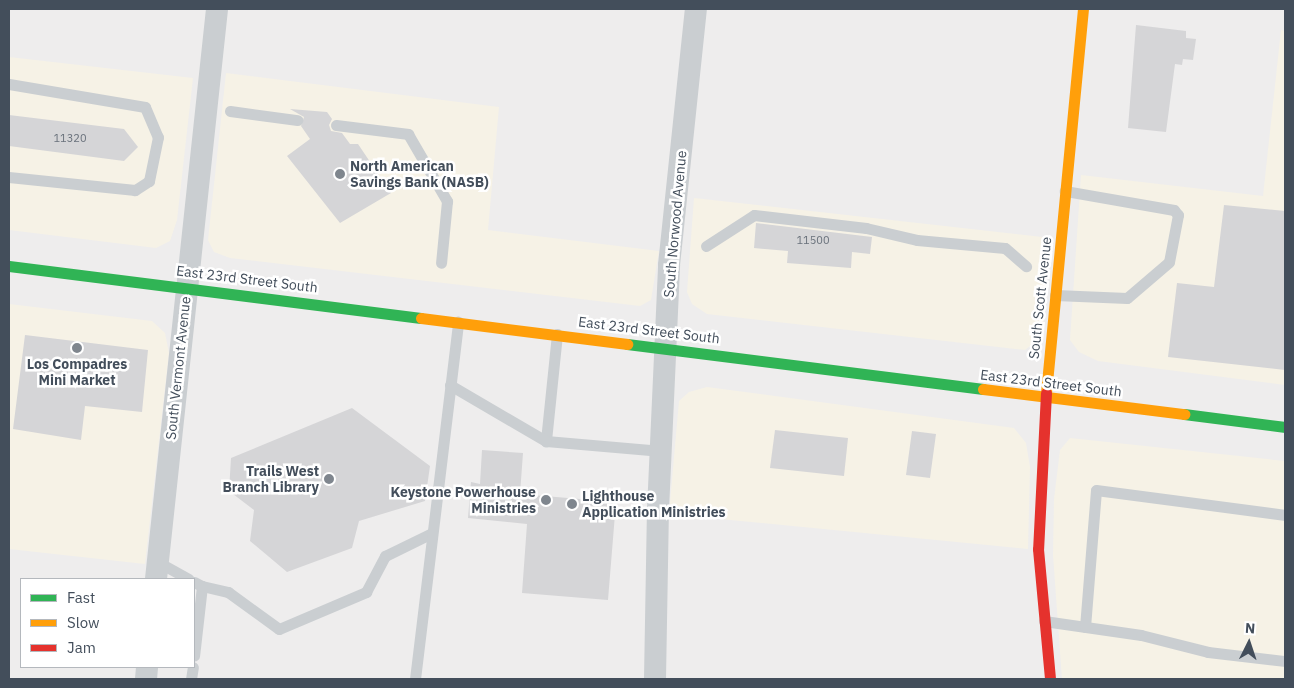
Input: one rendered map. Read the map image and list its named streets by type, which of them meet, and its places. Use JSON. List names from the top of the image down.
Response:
{
  "streets": {
    "main road": ["East 23rd Street South", "South Scott Avenue"],
    "street": ["South Norwood Avenue", "South Vermont Avenue"]
  },
  "crossings": [
    ["South Norwood Avenue", "East 23rd Street South"],
    ["East 23rd Street South", "South Scott Avenue"],
    ["East 23rd Street South", "South Vermont Avenue"]
  ],
  "places": [
    "North American Savings Bank (NASB)",
    "Los Compadres Mini Market",
    "Trails West Branch Library",
    "Keystone Powerhouse Ministries",
    "Lighthouse Application Ministries"
  ],
  "house_numbers": ["11320", "11500"],
  "legend": ["Fast", "Slow", "Jam"],
  "north": "top"
}
